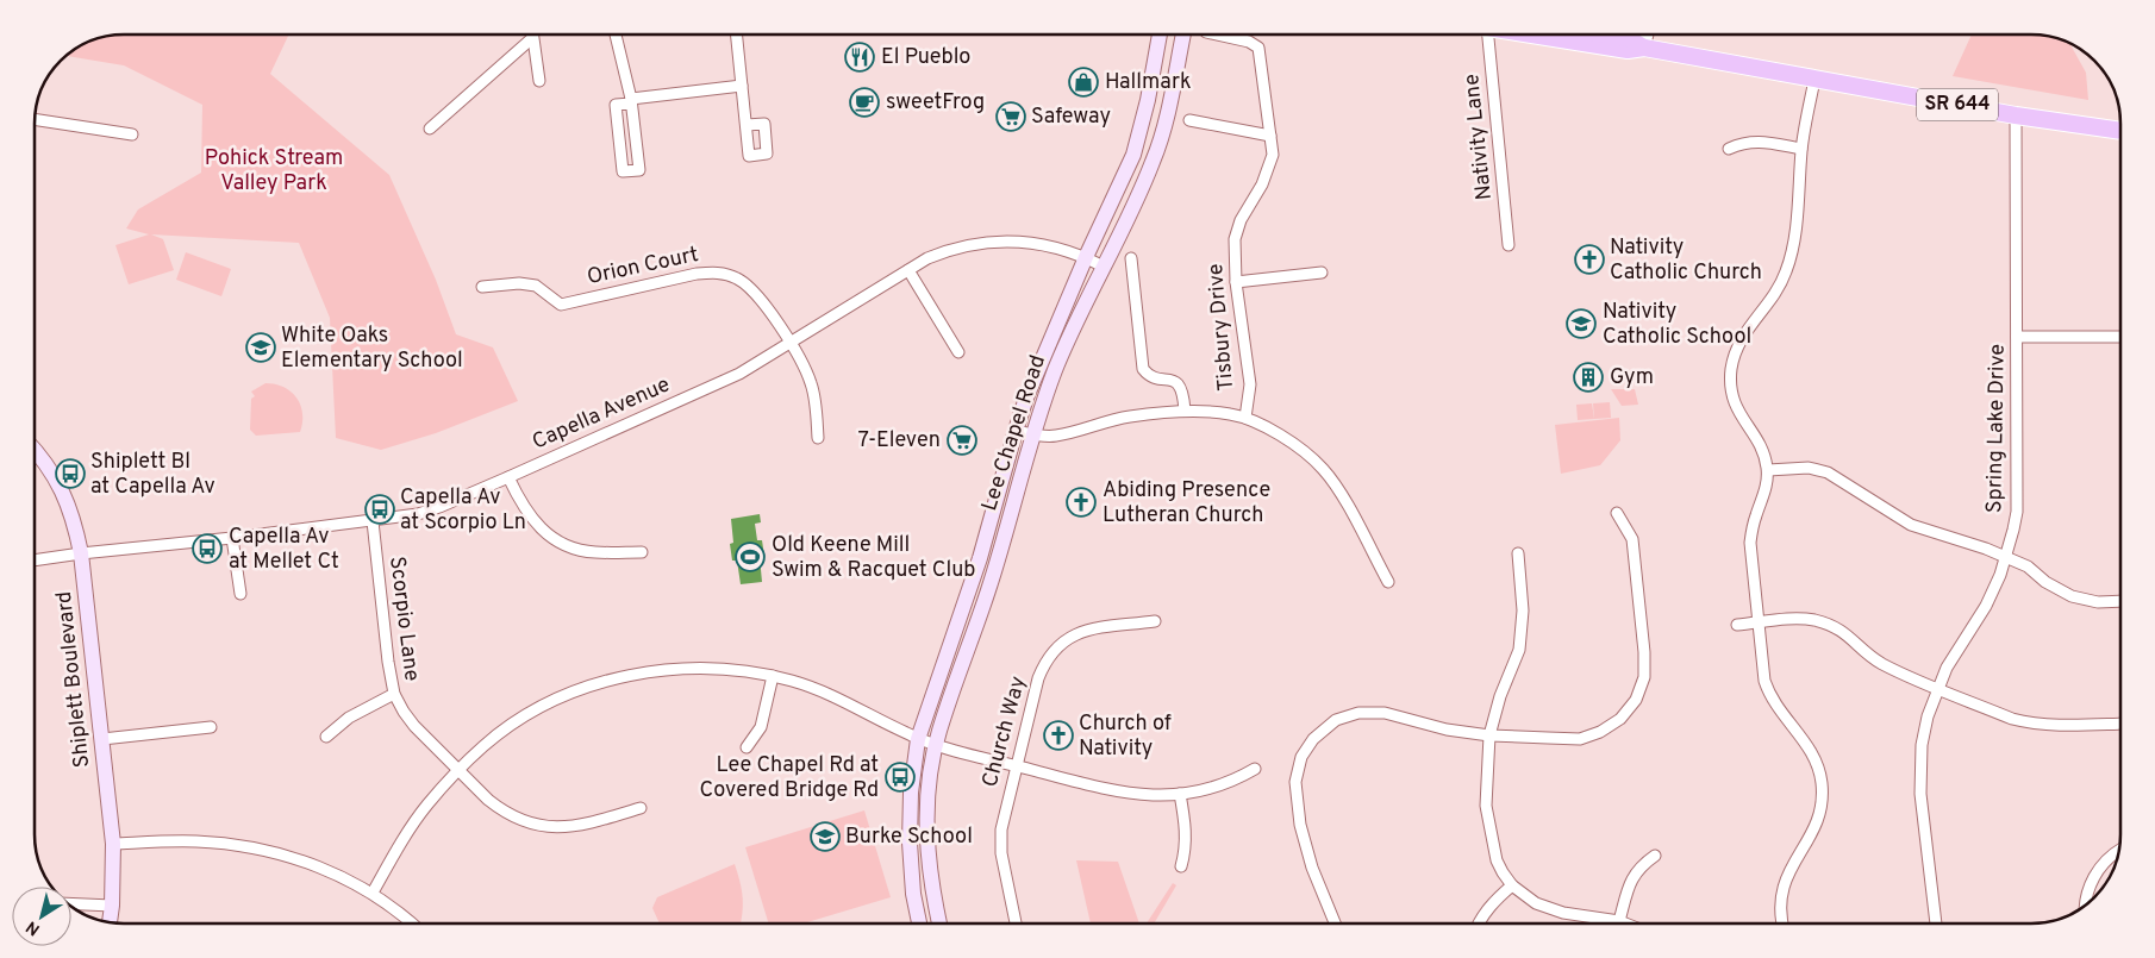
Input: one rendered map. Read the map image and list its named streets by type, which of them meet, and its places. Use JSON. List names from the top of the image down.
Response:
{
  "streets": {
    "main road": ["SR 644", "Lee Chapel Road", "Shiplett Boulevard"],
    "street": [
      "Nativity Lane",
      "Orion Court",
      "Tisbury Drive",
      "Capella Avenue",
      "Spring Lake Drive",
      "Scorpio Lane",
      "Church Way"
    ]
  },
  "crossings": [
    ["SR 644", "Spring Lake Drive"],
    ["Orion Court", "Capella Avenue"],
    ["Capella Avenue", "Lee Chapel Road"],
    ["Capella Avenue", "Scorpio Lane"],
    ["Capella Avenue", "Shiplett Boulevard"]
  ],
  "parks": ["Pohick Stream Valley Park"],
  "places": {
    "restaurant": ["El Pueblo"],
    "shop": ["Hallmark"],
    "cafe": ["sweetFrog"],
    "supermarket": ["Safeway", "7-Eleven"],
    "church": ["Nativity Catholic Church", "Abiding Presence Lutheran Church", "Church of Nativity"],
    "school or university": ["Nativity Catholic School", "White Oaks Elementary School", "Burke School"],
    "building": ["Gym"],
    "bus stop": [
      "Shiplett Bl at Capella Av",
      "Capella Av at Scorpio Ln",
      "Capella Av at Mellet Ct",
      "Lee Chapel Rd at Covered Bridge Rd"
    ],
    "sports": ["Old Keene Mill Swim & Racquet Club"]
  },
  "north": "bottom left"
}
